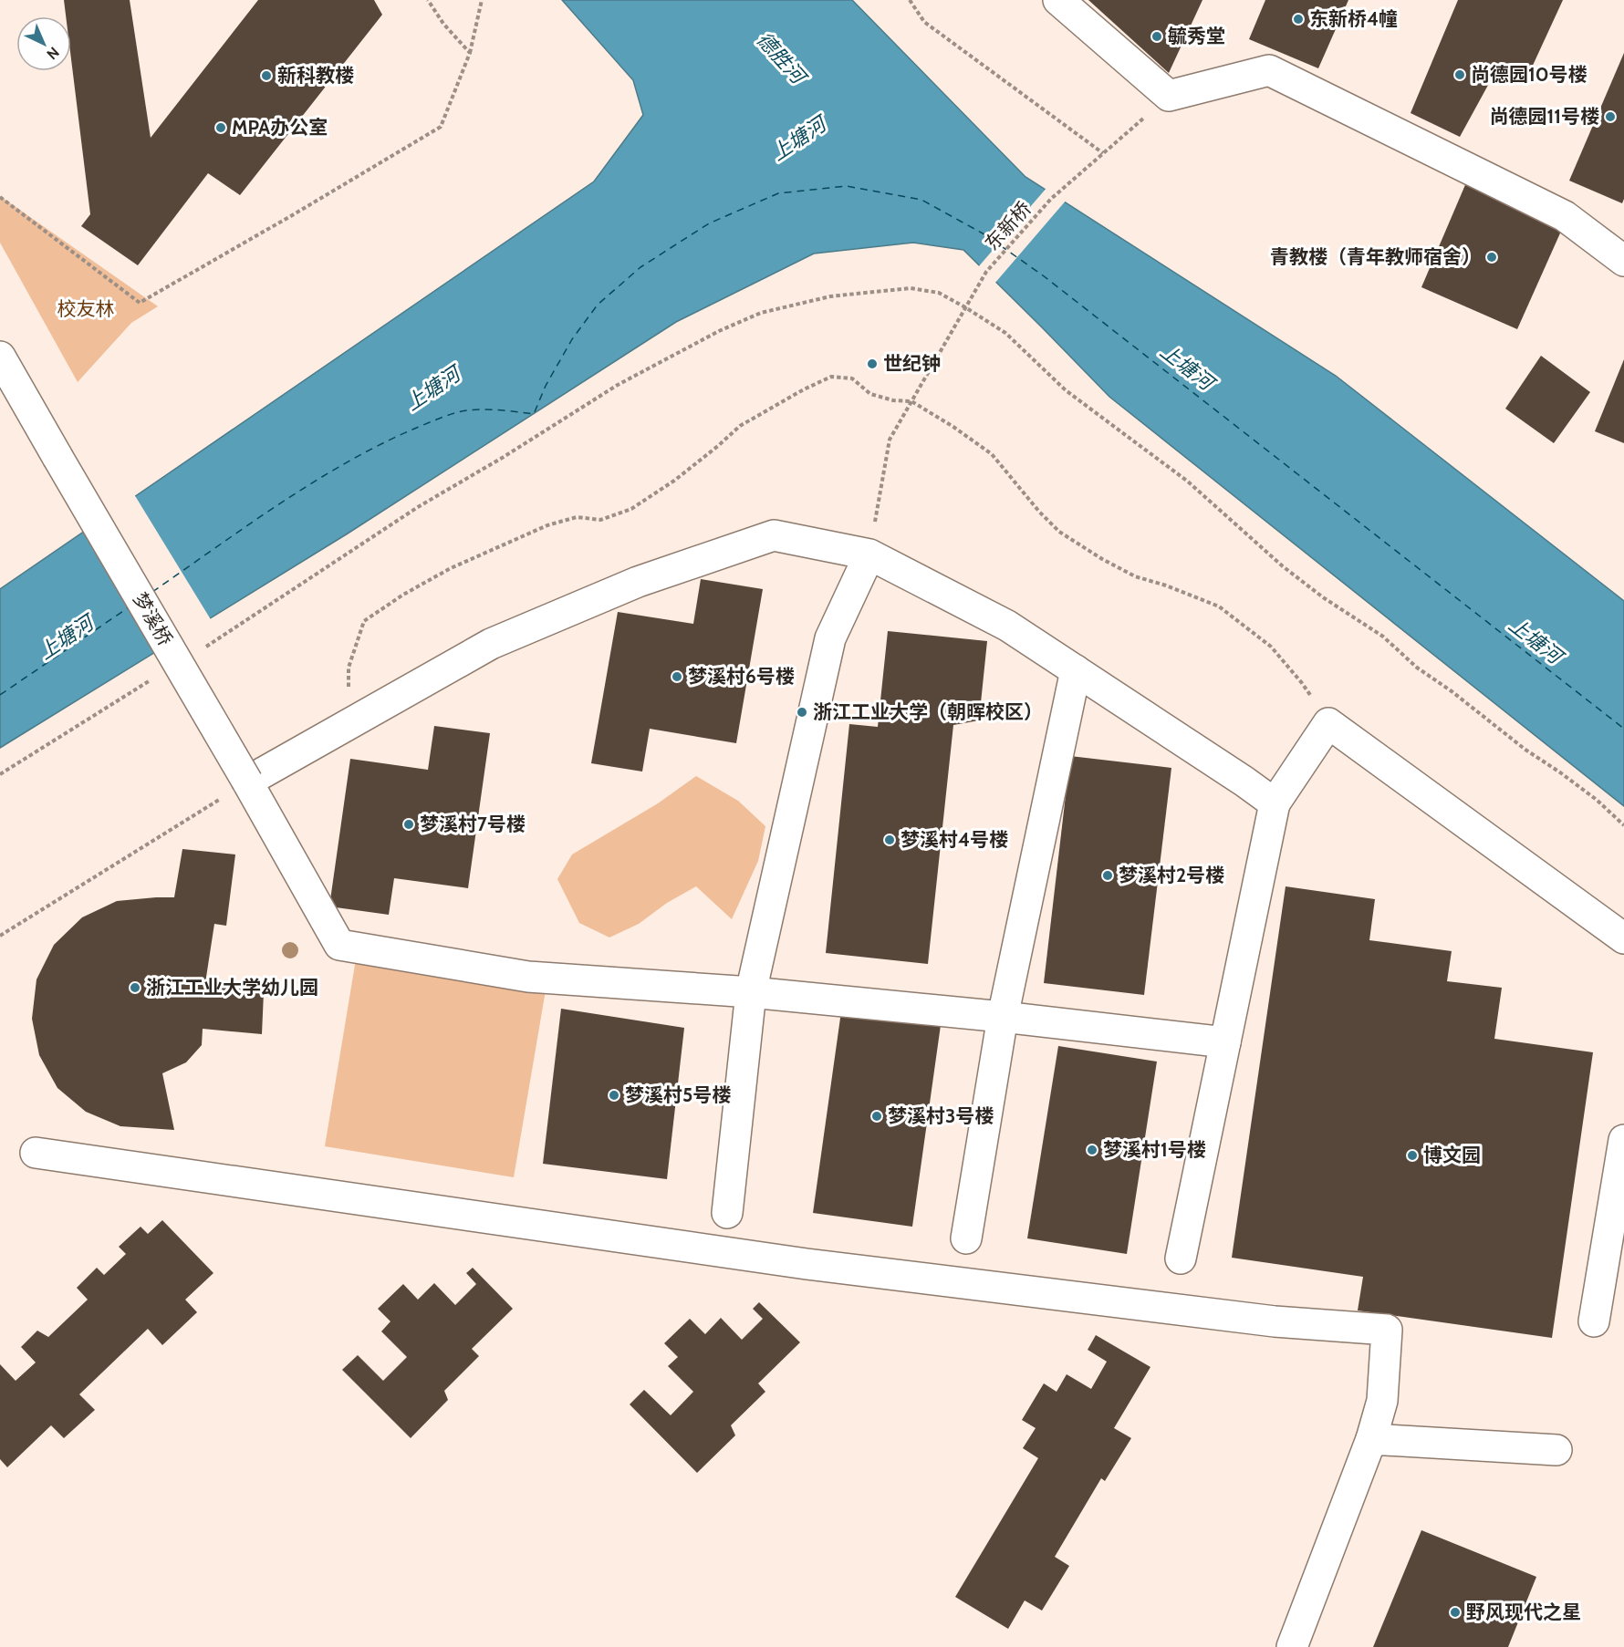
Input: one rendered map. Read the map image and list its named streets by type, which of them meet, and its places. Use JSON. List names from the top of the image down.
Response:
{
  "streets": {
    "street": ["梦溪桥"],
    "path": ["东新桥"]
  },
  "water": ["德胜河", "上塘河"],
  "parks": ["校友林"],
  "places": [
    "东新桥4幢",
    "毓秀堂",
    "尚德园10号楼",
    "新科教楼",
    "尚德园11号楼",
    "MPA办公室",
    "青教楼（青年教师宿舍）",
    "世纪钟",
    "梦溪村6号楼",
    "浙江工业大学（朝晖校区）",
    "梦溪村7号楼",
    "梦溪村4号楼",
    "梦溪村2号楼",
    "浙江工业大学幼儿园",
    "梦溪村5号楼",
    "梦溪村3号楼",
    "梦溪村1号楼",
    "博文园",
    "野风现代之星"
  ],
  "north": "bottom right"
}
